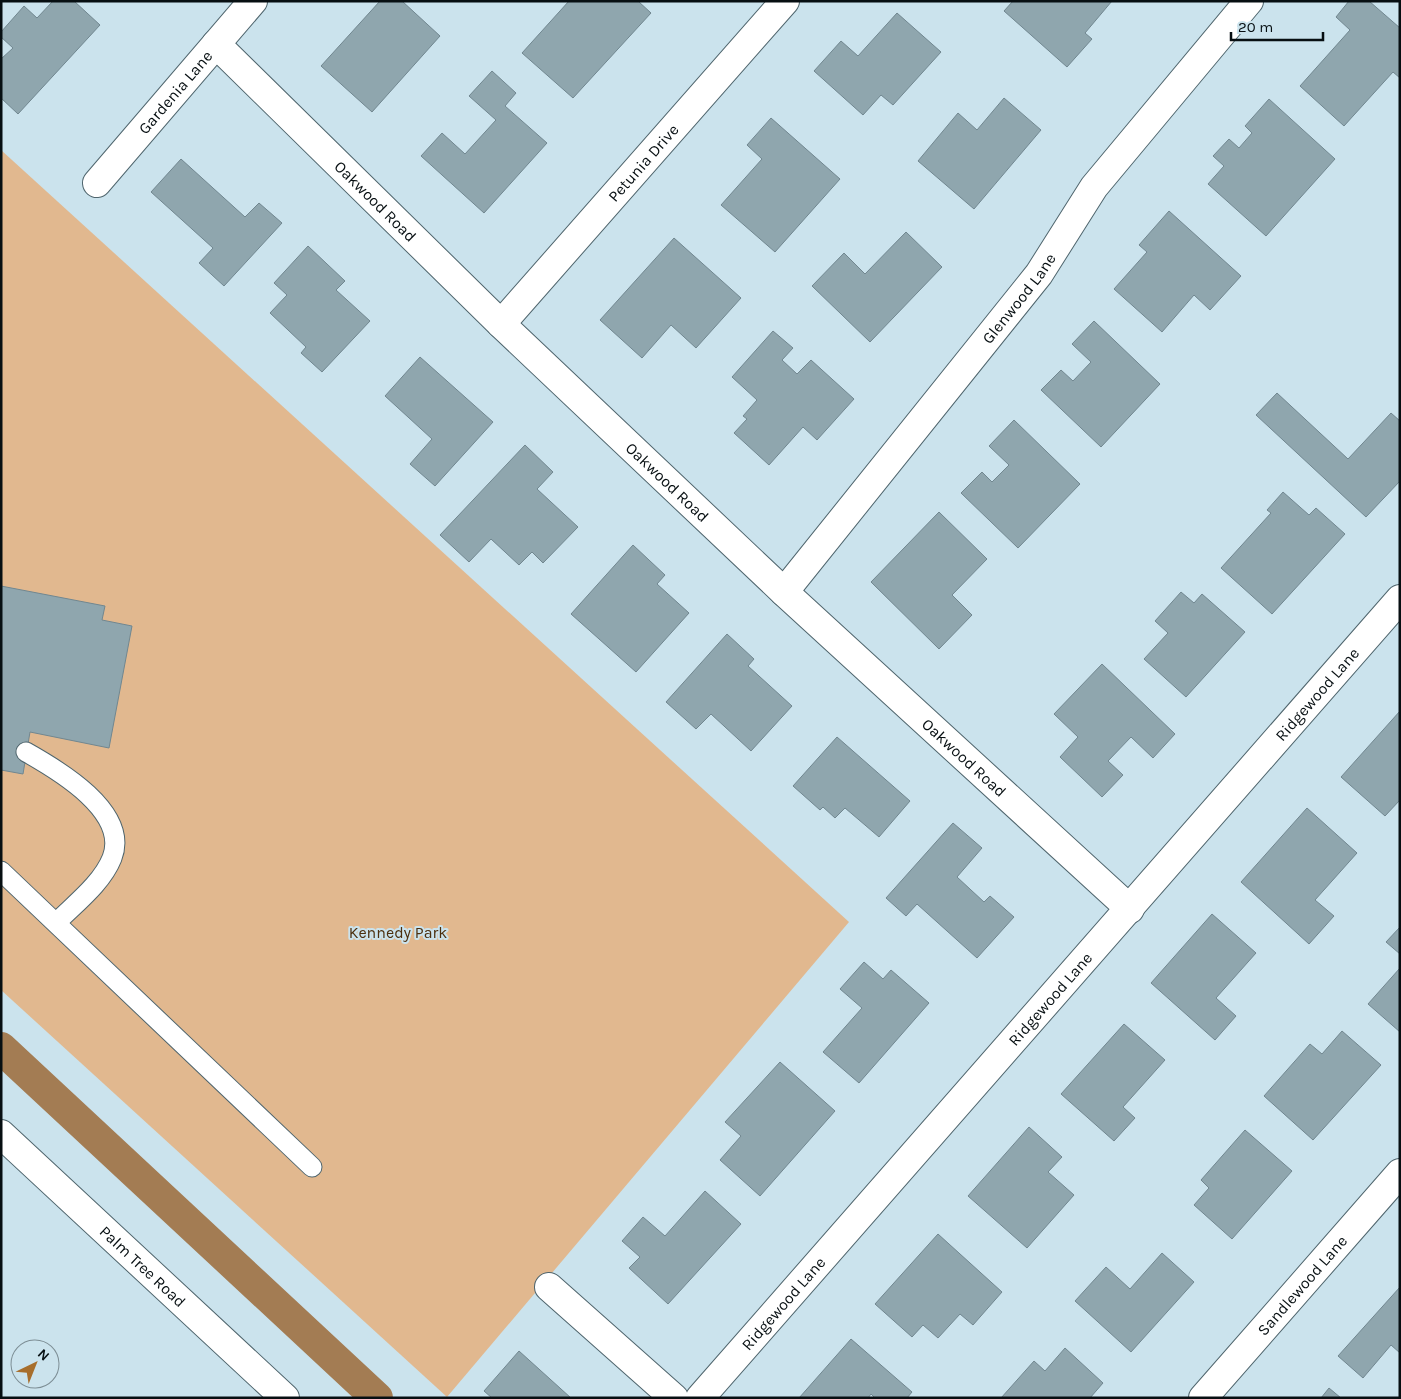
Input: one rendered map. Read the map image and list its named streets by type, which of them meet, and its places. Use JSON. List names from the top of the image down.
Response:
{
  "streets": {
    "street": [
      "Gardenia Lane",
      "Petunia Drive",
      "Oakwood Road",
      "Glenwood Lane",
      "Ridgewood Lane",
      "Palm Tree Road",
      "Sandlewood Lane"
    ]
  },
  "crossings": [
    ["Gardenia Lane", "Oakwood Road"],
    ["Petunia Drive", "Oakwood Road"],
    ["Oakwood Road", "Glenwood Lane"],
    ["Oakwood Road", "Ridgewood Lane"]
  ],
  "parks": ["Kennedy Park"],
  "scale_bar": "20 m",
  "north": "top right"
}
